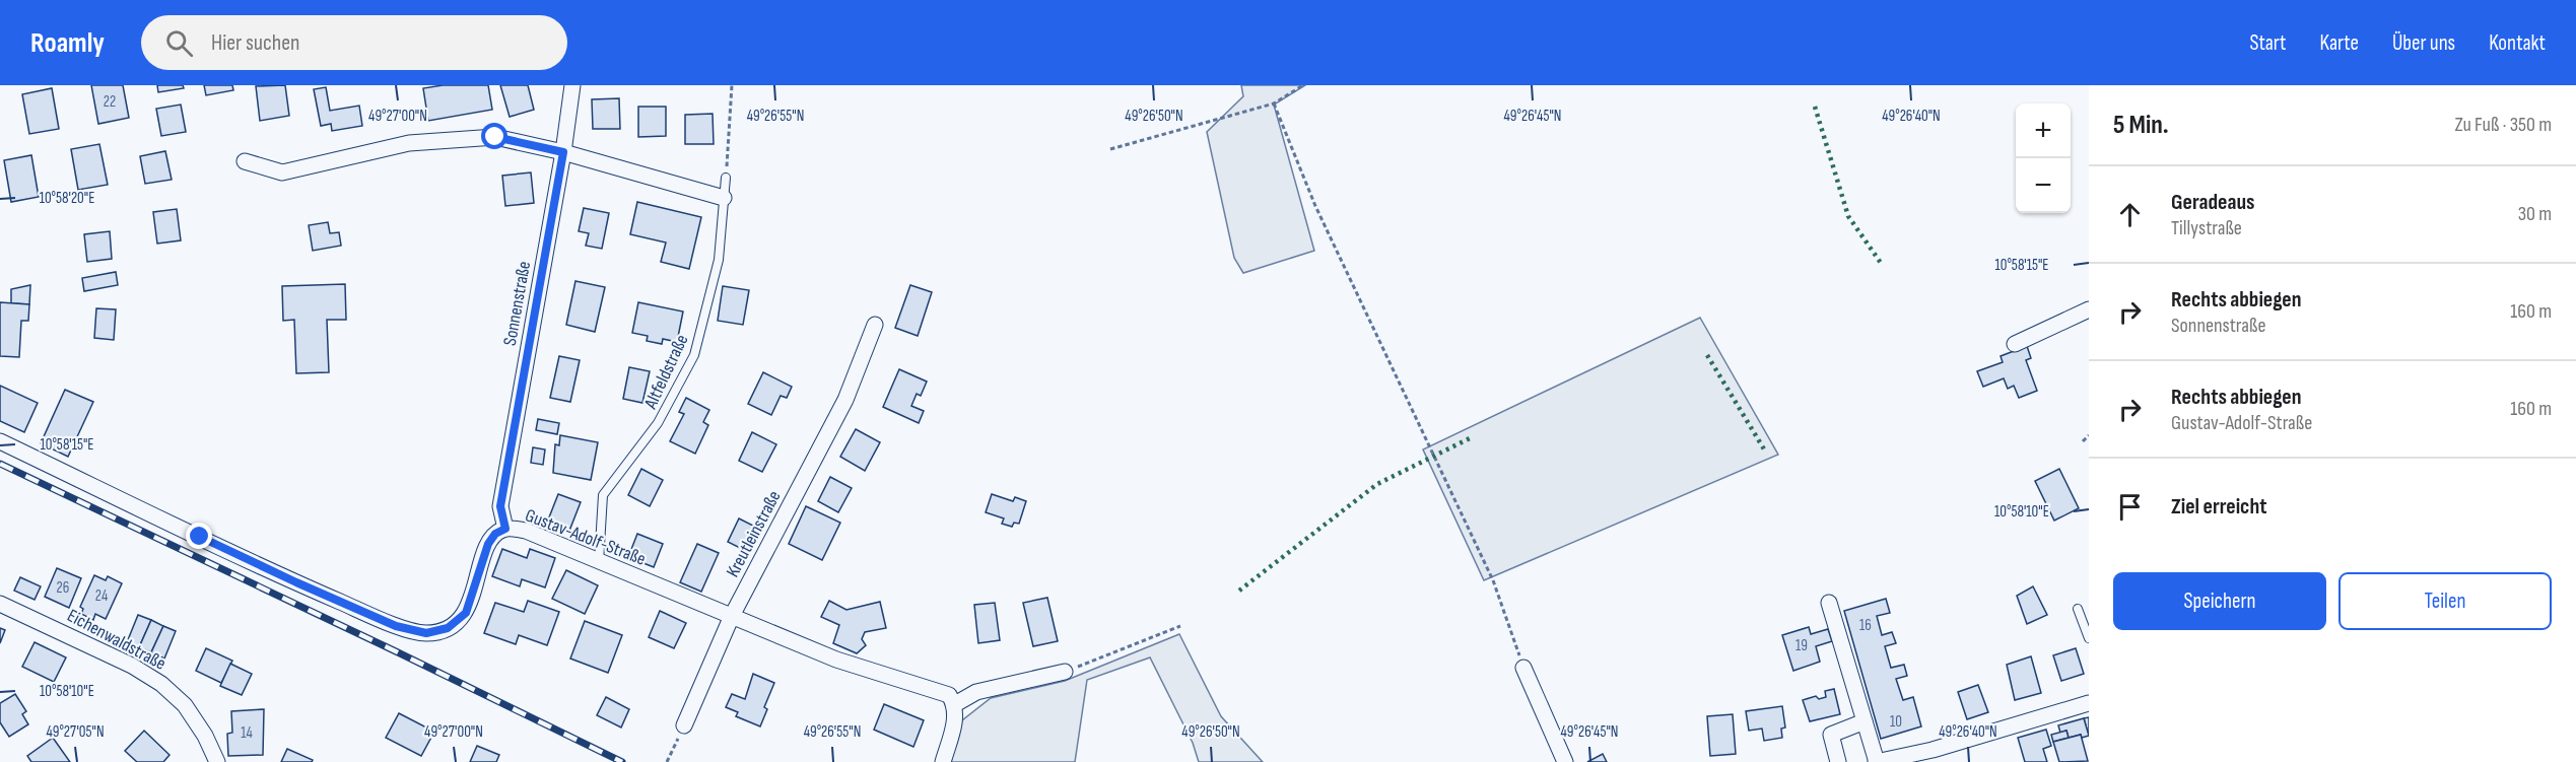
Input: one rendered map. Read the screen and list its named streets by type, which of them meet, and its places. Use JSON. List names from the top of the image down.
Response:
{
  "streets": {
    "street": [
      "Sonnenstraße",
      "Kreutleinstraße",
      "Gustav-Adolf-Straße",
      "Eichenwaldstraße"
    ],
    "lane": ["Altfeldstraße"]
  },
  "crossings": [
    ["Sonnenstraße", "Gustav-Adolf-Straße"],
    ["Altfeldstraße", "Gustav-Adolf-Straße"],
    ["Kreutleinstraße", "Gustav-Adolf-Straße"]
  ],
  "house_numbers": [
    "22",
    "26",
    "24",
    "16",
    "19",
    "10",
    "14"
  ],
  "page": {
    "header": "Roamly",
    "search": "Hier suchen",
    "nav": [
      "Start",
      "Karte",
      "Über uns",
      "Kontakt"
    ],
    "heading": ["5 Min.", "Zu Fuß · 350 m"],
    "map_buttons": ["+", "−"],
    "list": [
      ["Geradeaus", "Tillystraße", "30 m"],
      ["Rechts abbiegen", "Sonnenstraße", "160 m"],
      ["Rechts abbiegen", "Gustav-Adolf-Straße", "160 m"],
      "Ziel erreicht"
    ],
    "buttons": ["Speichern", "Teilen"]
  },
  "coordinates": [
    "49°27'00\"N",
    "49°26'55\"N",
    "49°26'50\"N",
    "49°26'45\"N",
    "49°26'40\"N",
    "10°58'20\"E",
    "10°58'15\"E",
    "10°58'10\"E",
    "49°27'05\"N"
  ]
}
